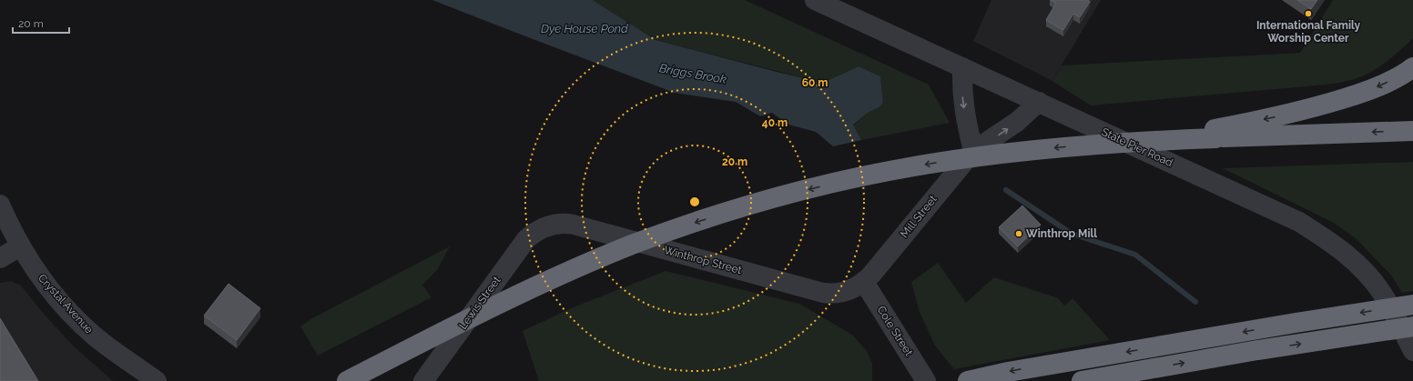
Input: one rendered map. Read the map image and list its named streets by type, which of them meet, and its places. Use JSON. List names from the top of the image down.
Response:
{
  "streets": {
    "street": [
      "State Pier Road",
      "Mill Street",
      "Winthrop Street",
      "Lewis Street",
      "Crystal Avenue",
      "Cole Street"
    ]
  },
  "crossings": [
    ["State Pier Road", "Mill Street"],
    ["Mill Street", "Winthrop Street"],
    ["Mill Street", "Cole Street"],
    ["Winthrop Street", "Lewis Street"],
    ["Winthrop Street", "Cole Street"]
  ],
  "water": ["Dye House Pond", "Briggs Brook"],
  "places": ["International Family Worship Center", "Winthrop Mill"],
  "scale_bar": "20 m",
  "rings": ["60 m", "40 m", "20 m"]
}
